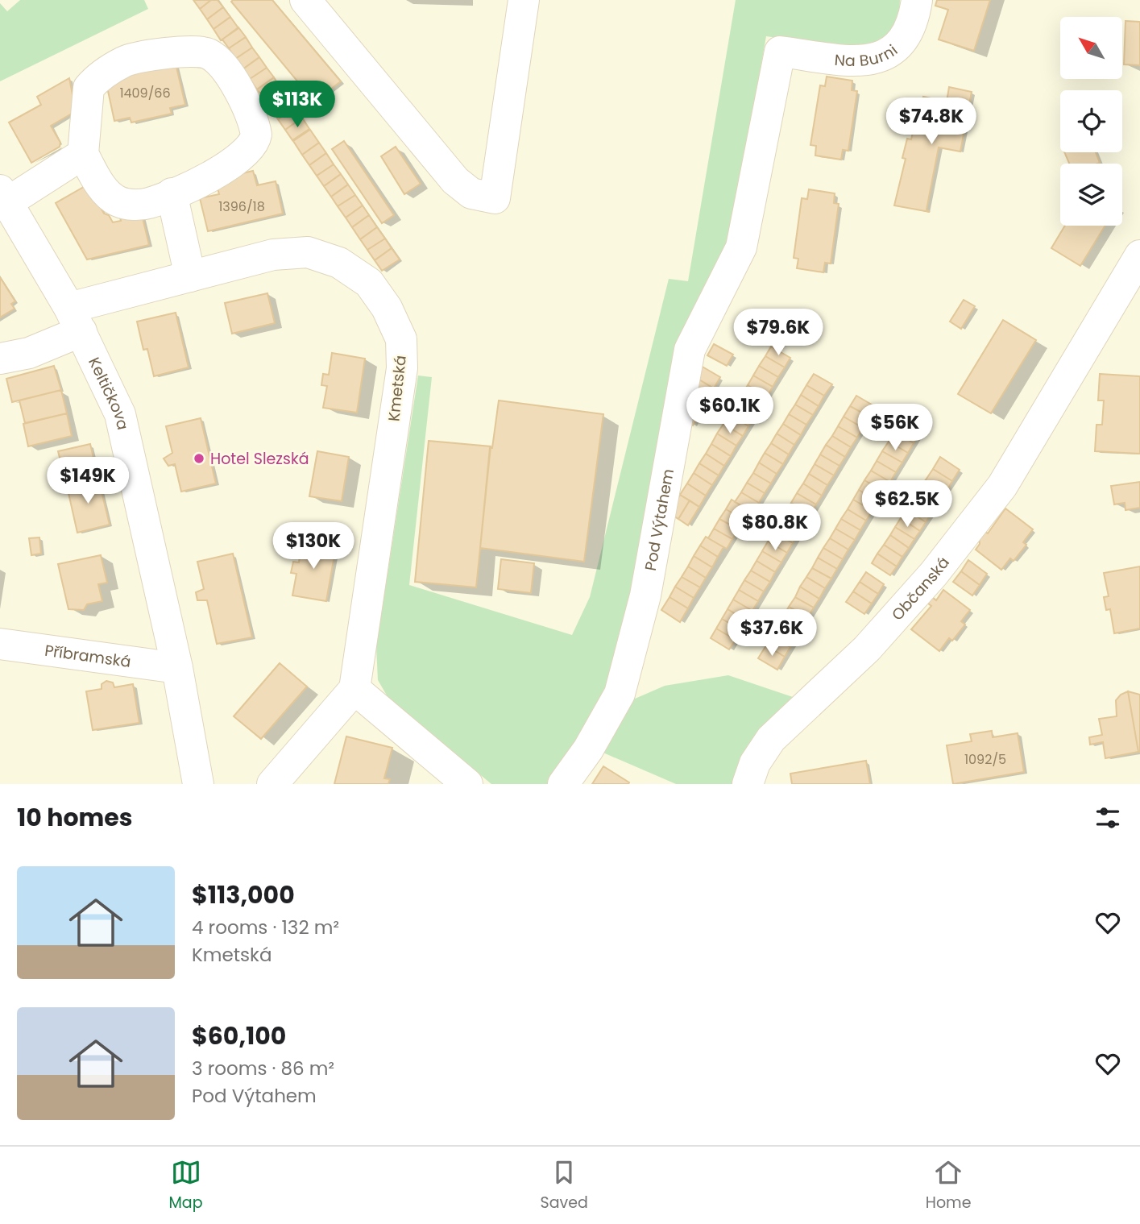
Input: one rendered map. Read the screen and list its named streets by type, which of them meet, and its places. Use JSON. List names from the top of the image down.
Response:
{
  "streets": {
    "street": [
      "Na Burni",
      "Kmetská",
      "Keltičkova",
      "Pod Výtahem",
      "Občanská",
      "Příbramská"
    ]
  },
  "crossings": [
    ["Na Burni", "Pod Výtahem"],
    ["Kmetská", "Keltičkova"],
    ["Keltičkova", "Příbramská"]
  ],
  "places": ["Hotel Slezská"],
  "house_numbers": ["1409/66", "1396/18", "1092/5"],
  "north": "top left",
  "page": {
    "price": [
      "$113K",
      "$74.8K",
      "$79.6K",
      "$60.1K",
      "$56K",
      "$149K",
      "$62.5K",
      "$80.8K",
      "$130K",
      "$37.6K"
    ],
    "heading": "10 homes",
    "list": [
      {
        "name": "$113,000",
        "note": "4 rooms · 132 m² · Kmetská"
      },
      {
        "name": "$60,100",
        "note": "3 rooms · 86 m² · Pod Výtahem"
      }
    ],
    "tabs": ["Map", "Saved", "Home"]
  }
}
